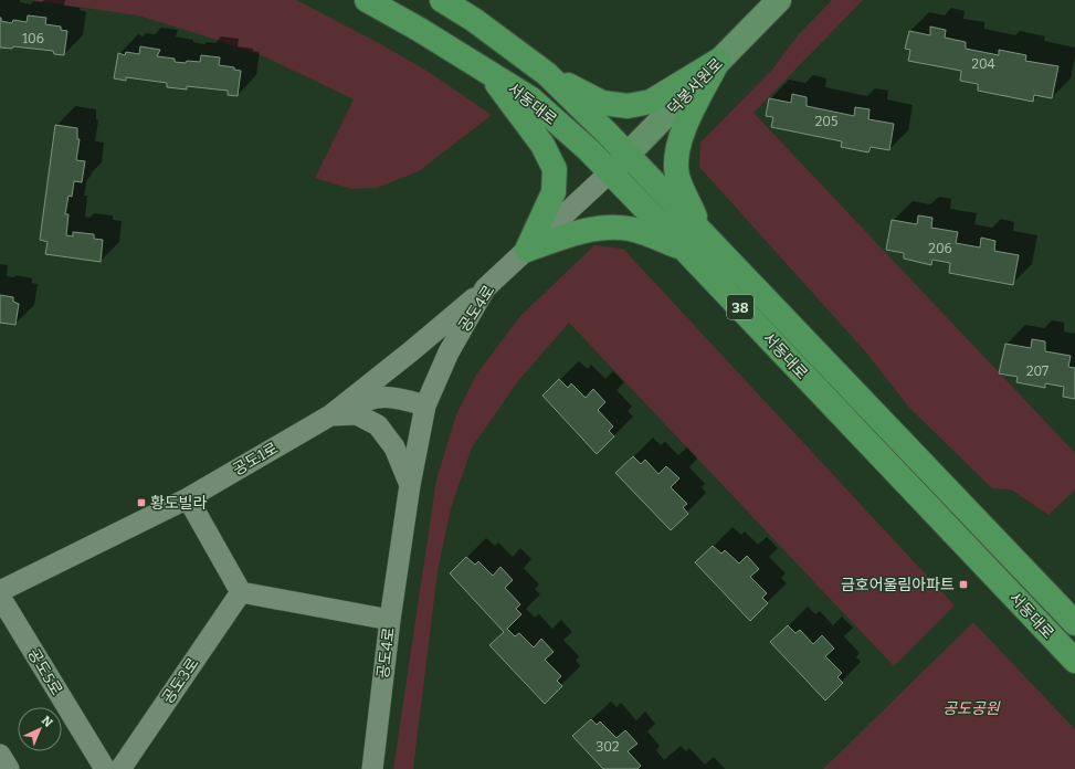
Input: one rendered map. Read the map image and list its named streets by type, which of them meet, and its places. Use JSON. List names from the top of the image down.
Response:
{
  "streets": {
    "main road": ["덕봉서원로", "서동대로", "38"],
    "street": [
      "공도4로",
      "공도1로",
      "공도5로",
      "공도3로"
    ]
  },
  "crossings": [
    ["덕봉서원로", "서동대로"],
    ["덕봉서원로", "공도4로"],
    ["서동대로", "공도4로"],
    ["공도4로", "공도1로"]
  ],
  "parks": ["공도공원"],
  "places": {
    "transit": ["황도빌라", "금호어울림아파트"]
  },
  "house_numbers": [
    "106",
    "204",
    "205",
    "206",
    "207",
    "302"
  ],
  "north": "top right"
}
